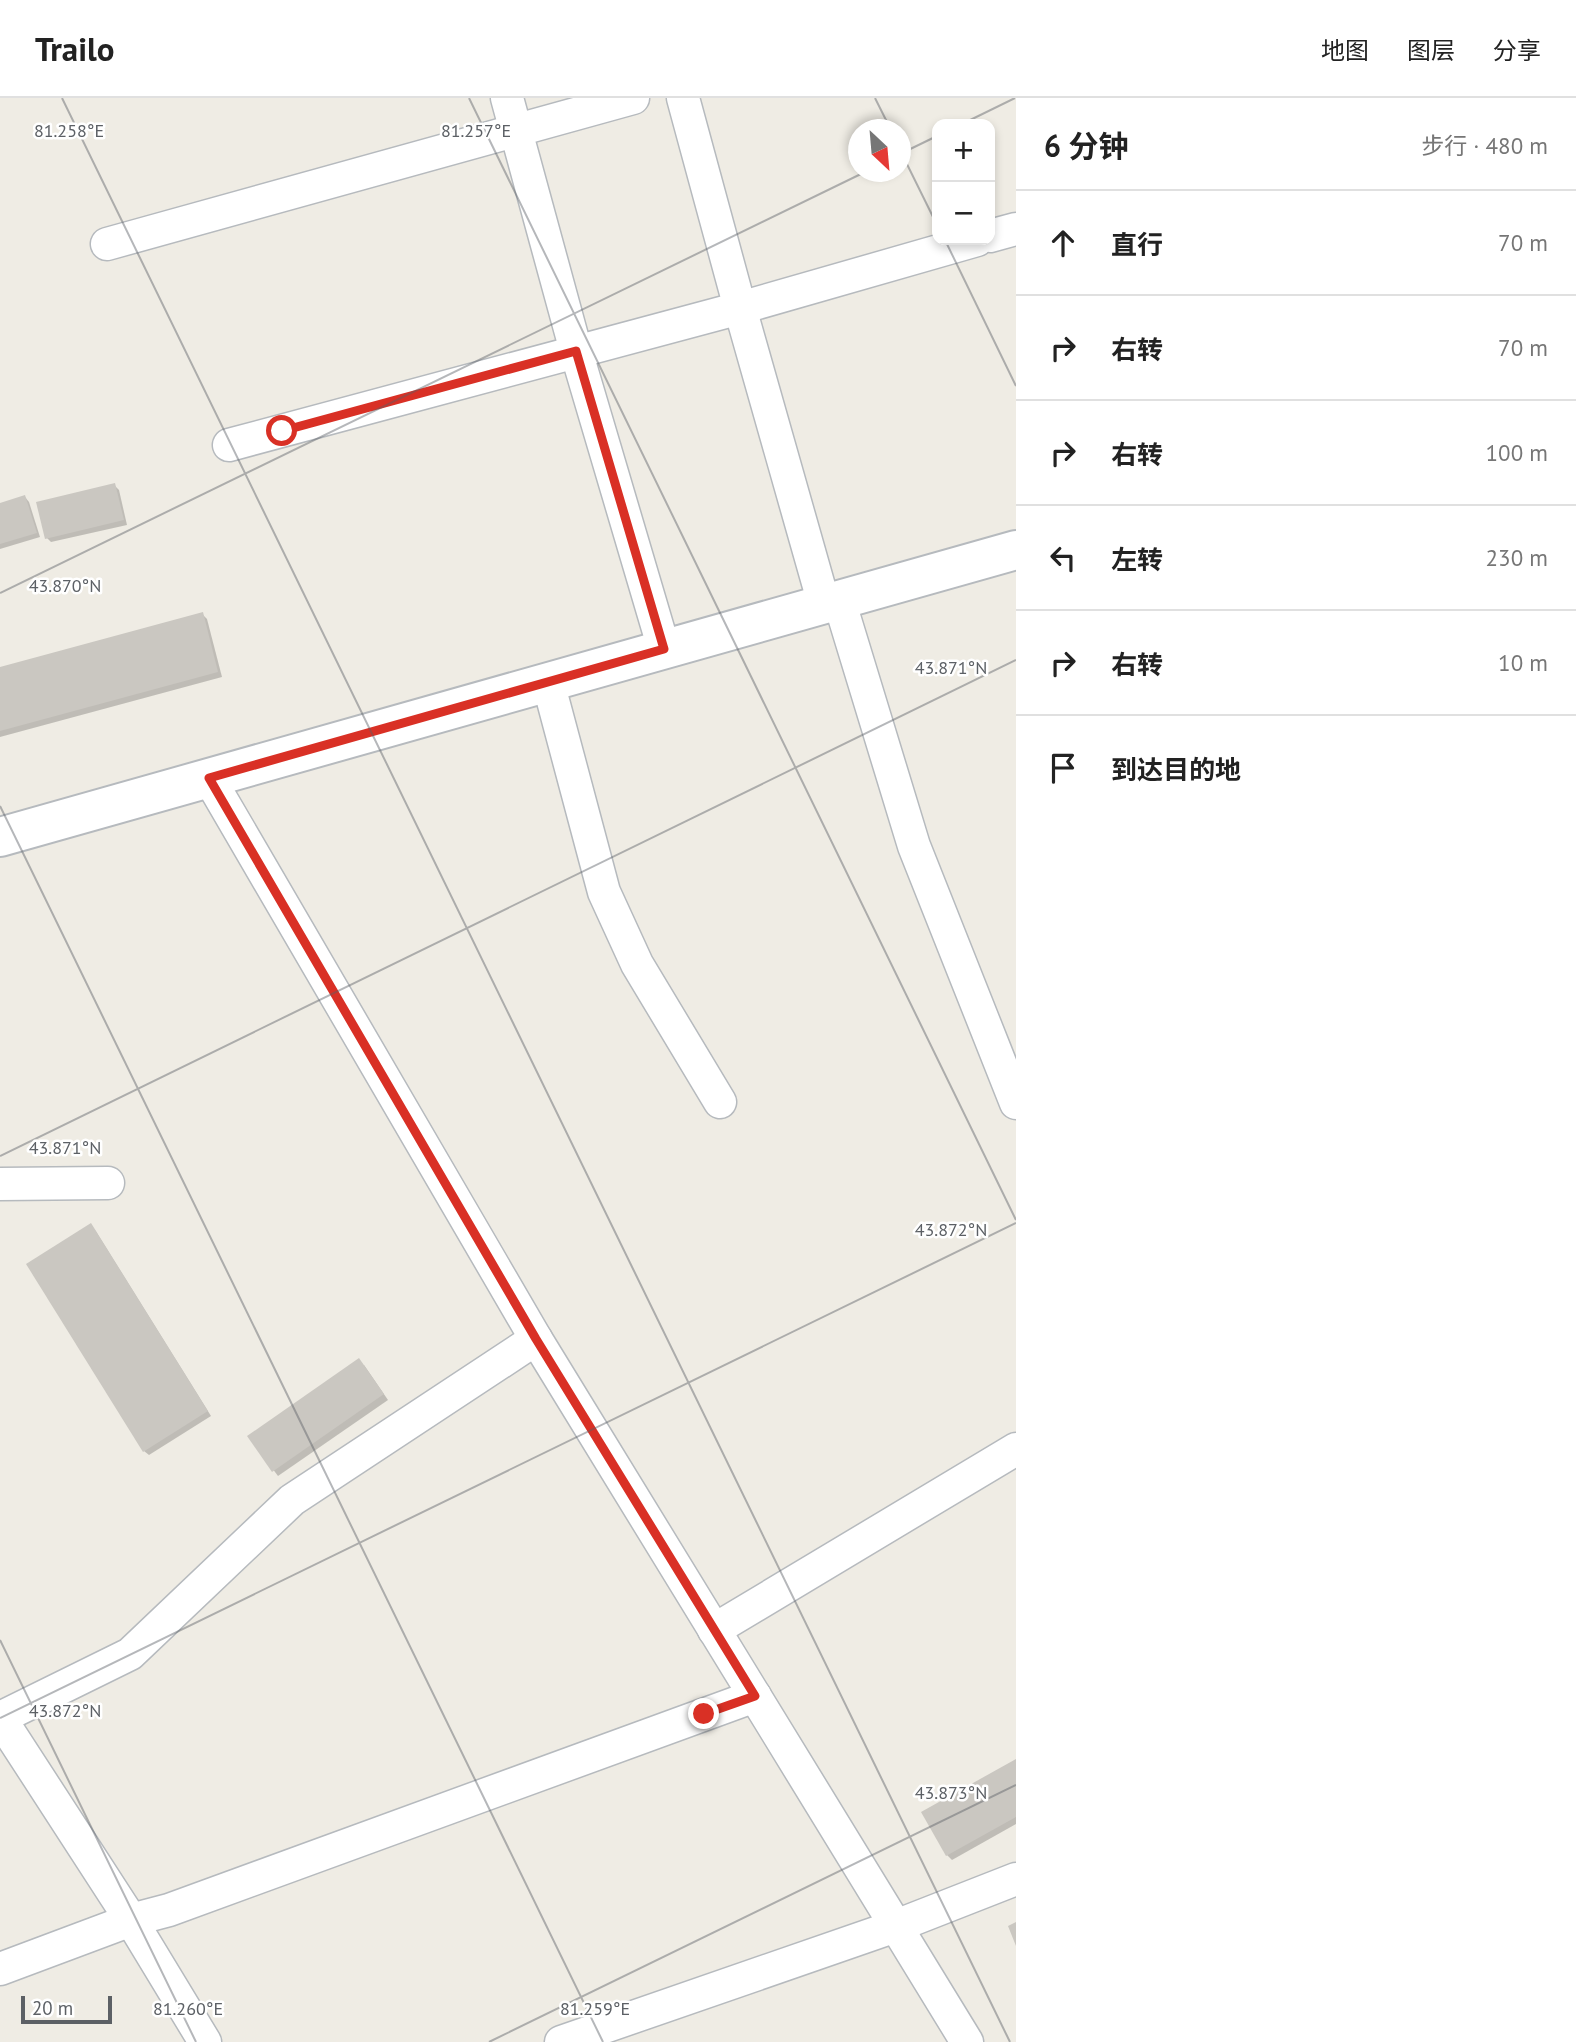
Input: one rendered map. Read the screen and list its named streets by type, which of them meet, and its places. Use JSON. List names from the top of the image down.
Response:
{
  "scale_bar": "20 m",
  "north": "bottom right",
  "page": {
    "header": "Trailo",
    "nav": ["地图", "图层", "分享"],
    "heading": ["6 分钟", "步行 · 480 m"],
    "map_buttons": ["+", "−"],
    "list": [
      ["直行", "70 m"],
      ["右转", "70 m"],
      ["右转", "100 m"],
      ["左转", "230 m"],
      ["右转", "10 m"],
      "到达目的地"
    ],
    "scale": "20 m"
  },
  "coordinates": [
    "81.258°E",
    "81.257°E",
    "43.870°N",
    "43.871°N",
    "43.872°N",
    "43.873°N",
    "81.260°E",
    "81.259°E"
  ]
}
